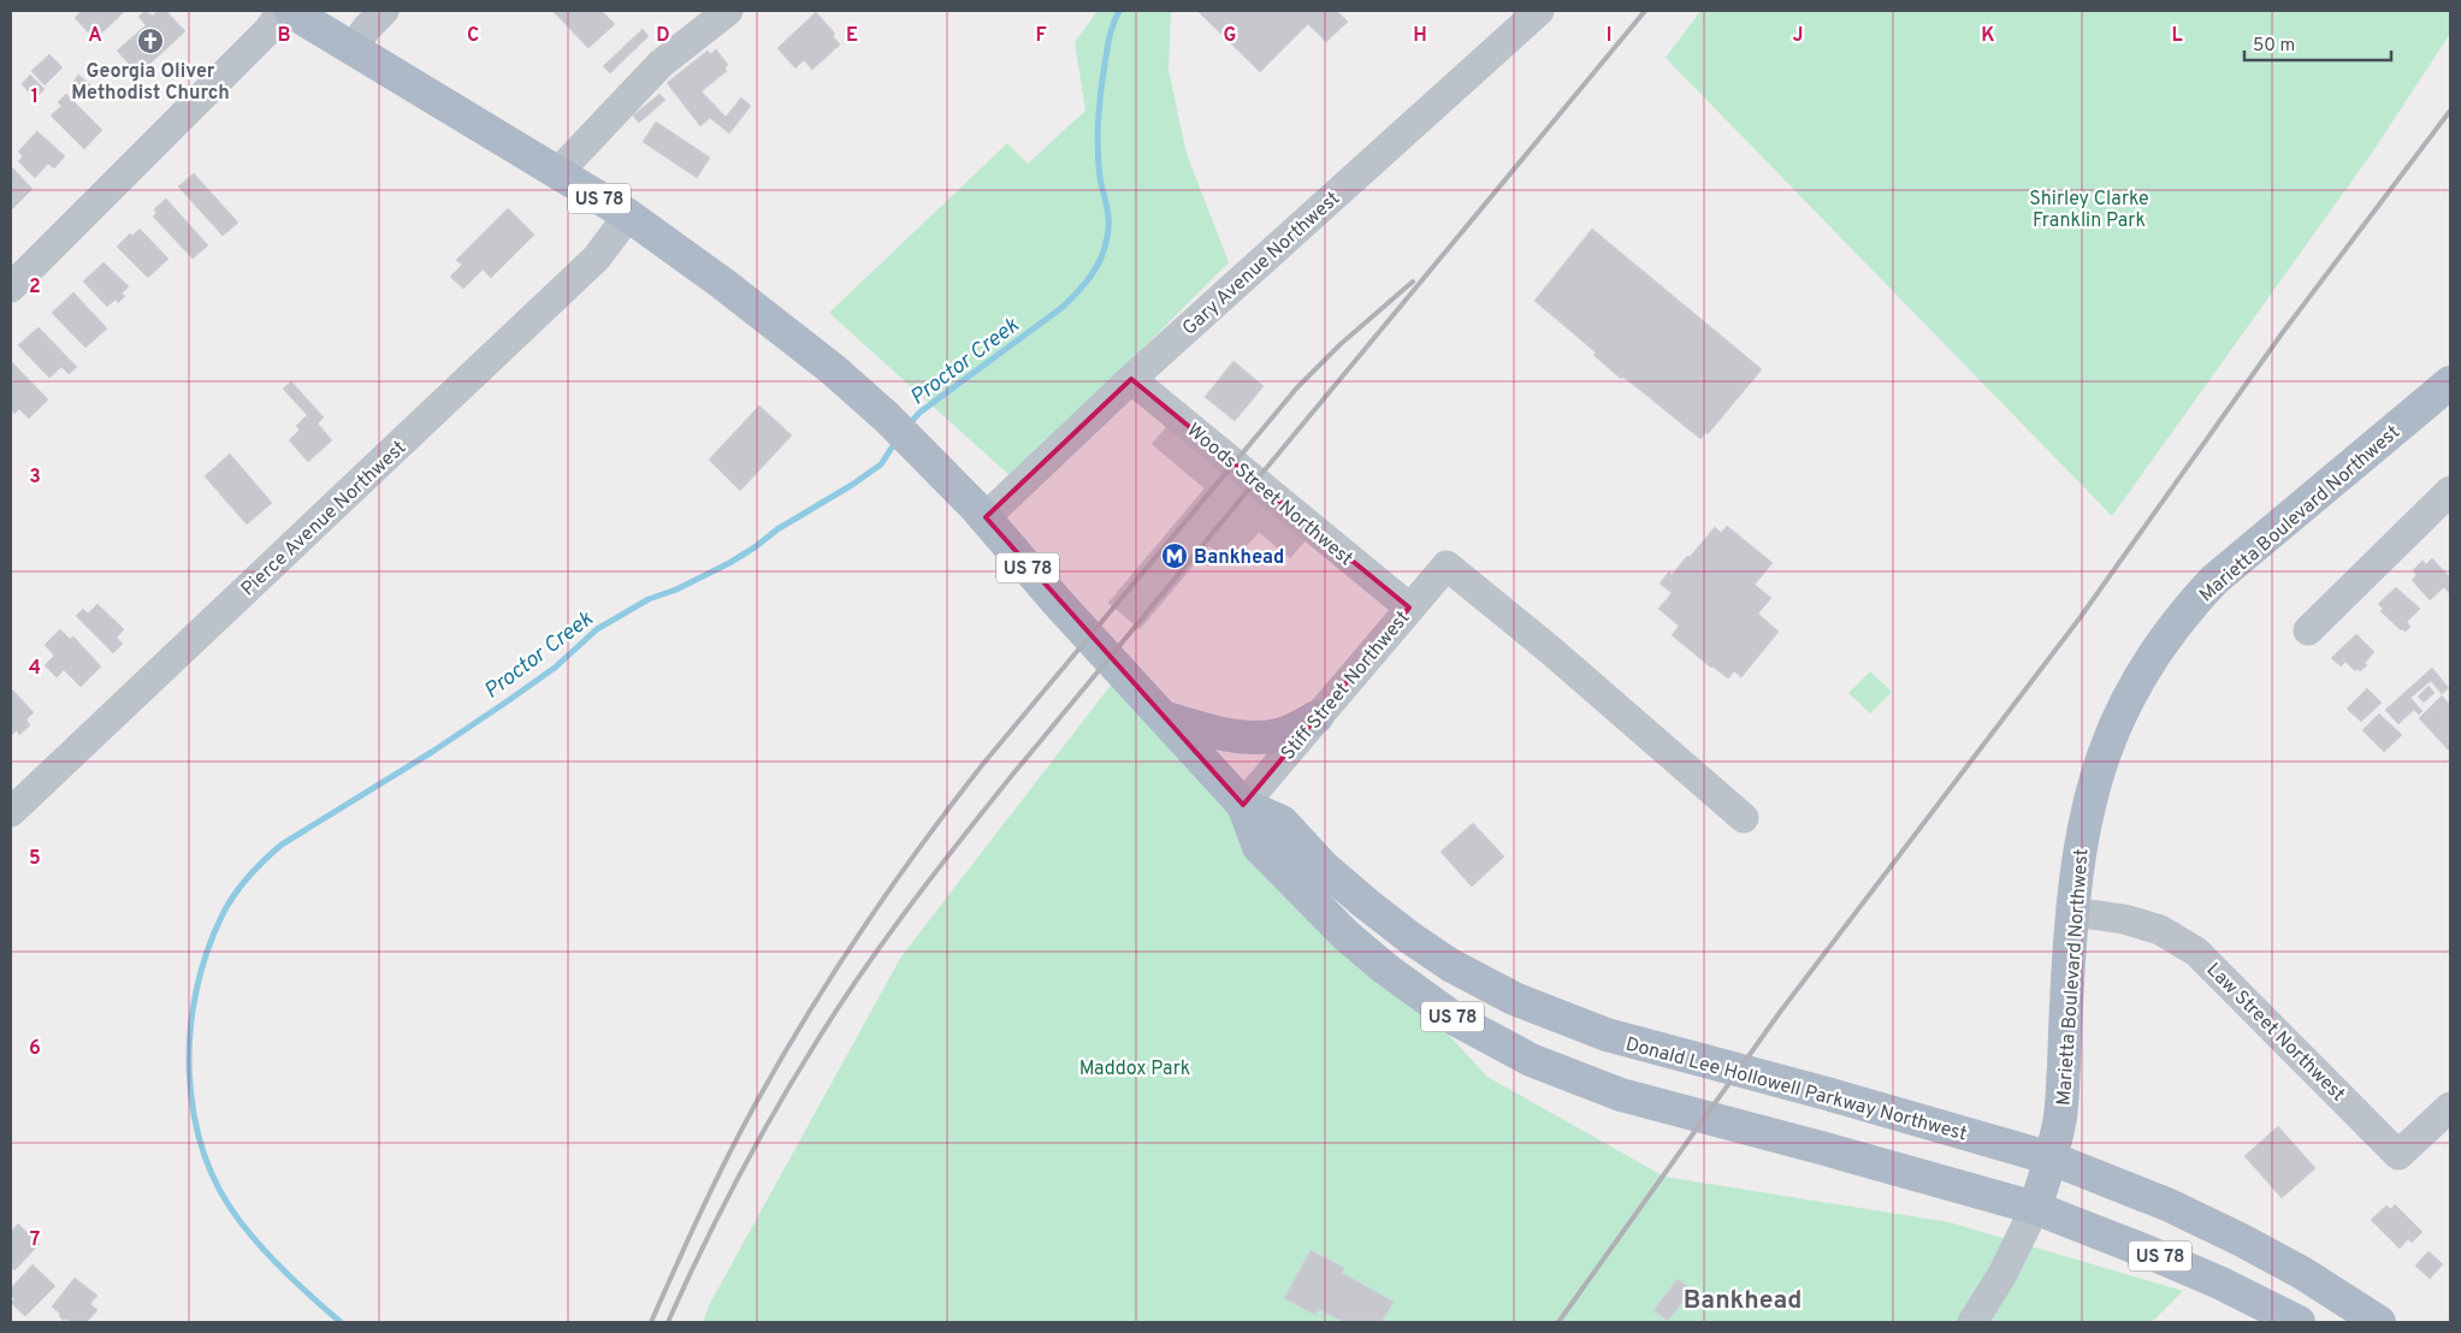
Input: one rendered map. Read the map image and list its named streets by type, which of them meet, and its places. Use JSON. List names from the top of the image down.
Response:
{
  "streets": {
    "main road": ["US 78", "Marietta Boulevard Northwest", "Donald Lee Hollowell Parkway Northwest"],
    "street": [
      "Gary Avenue Northwest",
      "Woods Street Northwest",
      "Pierce Avenue Northwest",
      "Stiff Street Northwest",
      "Law Street Northwest"
    ]
  },
  "crossings": [
    ["Gary Avenue Northwest", "Woods Street Northwest"],
    ["Gary Avenue Northwest", "Donald Lee Hollowell Parkway Northwest"],
    ["Woods Street Northwest", "Stiff Street Northwest"],
    ["Marietta Boulevard Northwest", "Law Street Northwest"],
    ["Marietta Boulevard Northwest", "Donald Lee Hollowell Parkway Northwest"],
    ["Pierce Avenue Northwest", "Donald Lee Hollowell Parkway Northwest"],
    ["Stiff Street Northwest", "Donald Lee Hollowell Parkway Northwest"]
  ],
  "districts": ["Bankhead"],
  "water": ["Proctor Creek"],
  "parks": ["Shirley Clarke Franklin Park", "Maddox Park"],
  "places": {
    "church": ["Georgia Oliver Methodist Church"],
    "metro station": ["Bankhead"]
  },
  "scale_bar": "50 m",
  "grid": {
    "columns": [
      "A",
      "B",
      "C",
      "D",
      "E",
      "F",
      "G",
      "H",
      "I",
      "J",
      "K",
      "L"
    ],
    "rows": [
      "1",
      "2",
      "3",
      "4",
      "5",
      "6",
      "7"
    ]
  }
}
